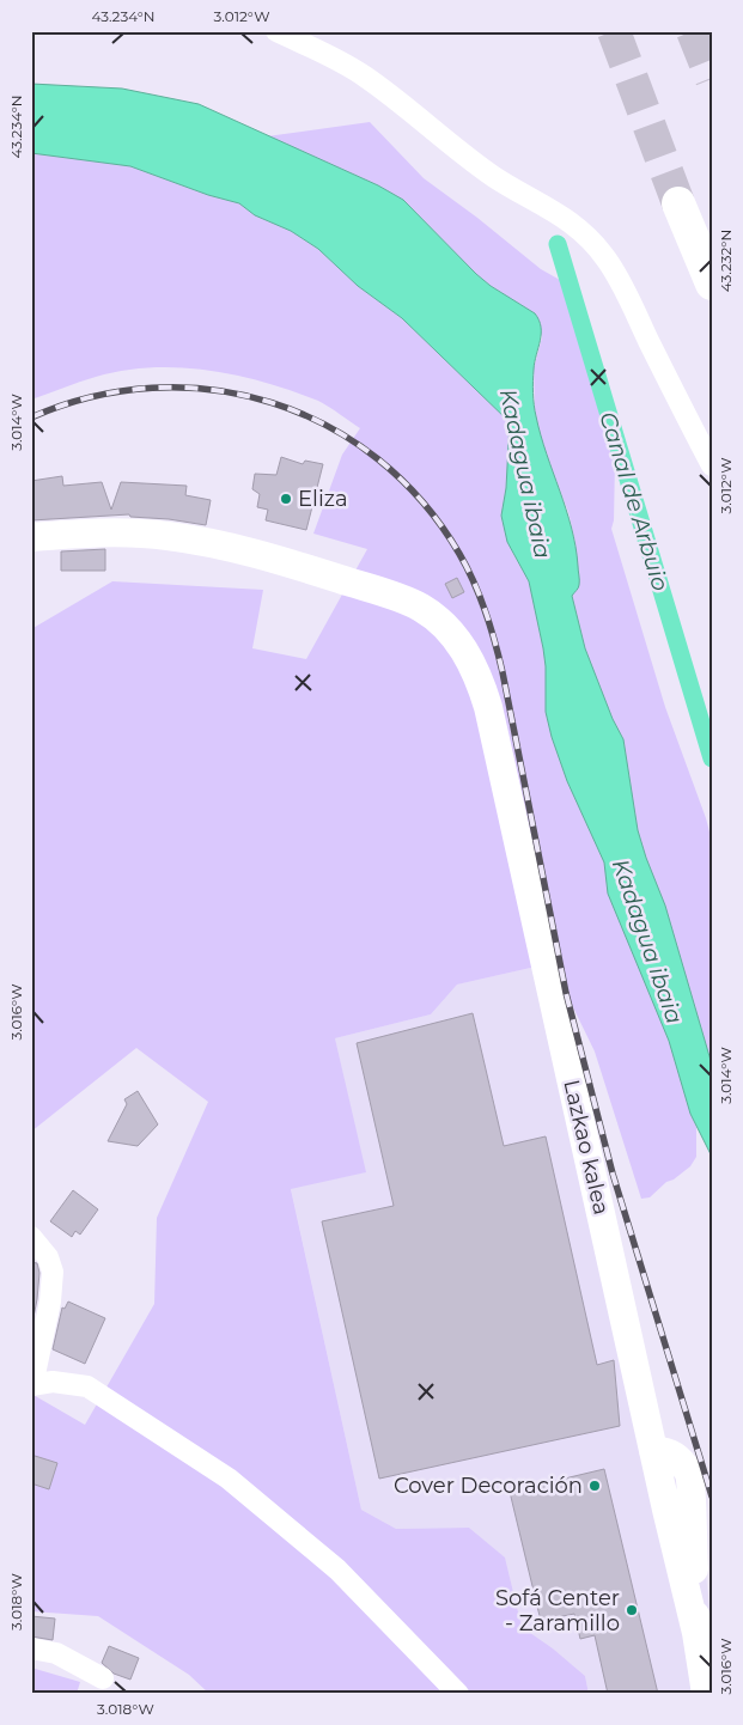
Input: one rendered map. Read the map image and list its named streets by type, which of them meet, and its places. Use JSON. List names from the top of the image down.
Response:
{
  "streets": {
    "street": ["Lazkao kalea"]
  },
  "water": ["Kadagua ibaia", "Canal de Arbuio"],
  "places": ["Eliza", "Cover Decoración", "Sofá Center - Zaramillo"],
  "coordinates": [
    "43.234°N",
    "3.012°W",
    "43.232°N",
    "3.014°W",
    "3.016°W",
    "3.018°W"
  ]
}
